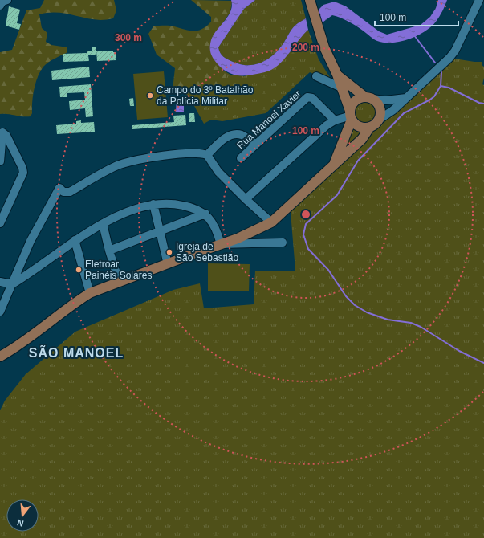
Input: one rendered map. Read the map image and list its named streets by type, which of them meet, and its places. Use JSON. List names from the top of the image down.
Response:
{
  "streets": {
    "street": ["Rua Manoel Xavier"]
  },
  "districts": ["SÃO MANOEL"],
  "places": ["Campo do 3º Batalhão da Polícia Militar", "Igreja de São Sebastião", "Eletroar Painéis Solares"],
  "scale_bar": "100 m",
  "north": "bottom",
  "rings": ["300 m", "200 m", "100 m"]
}
